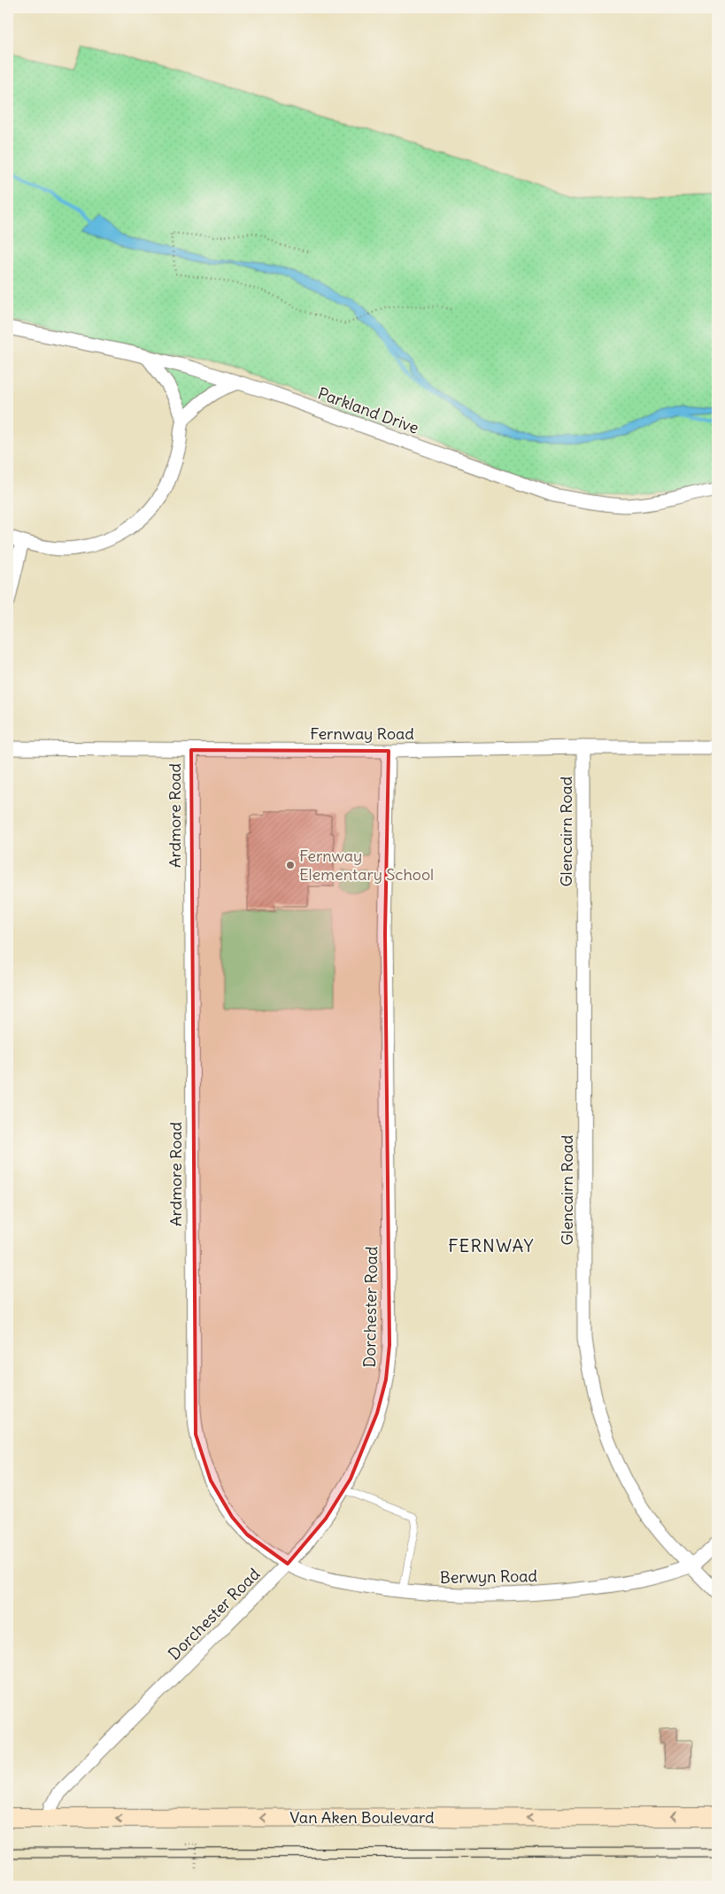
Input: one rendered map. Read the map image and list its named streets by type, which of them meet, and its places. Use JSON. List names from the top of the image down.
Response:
{
  "streets": {
    "main road": ["Van Aken Boulevard"],
    "street": [
      "Parkland Drive",
      "Fernway Road",
      "Ardmore Road",
      "Glencairn Road",
      "Dorchester Road",
      "Berwyn Road"
    ]
  },
  "crossings": [
    ["Fernway Road", "Ardmore Road"],
    ["Fernway Road", "Glencairn Road"],
    ["Fernway Road", "Dorchester Road"],
    ["Ardmore Road", "Dorchester Road"],
    ["Ardmore Road", "Berwyn Road"],
    ["Glencairn Road", "Berwyn Road"],
    ["Dorchester Road", "Berwyn Road"],
    ["Dorchester Road", "Van Aken Boulevard"]
  ],
  "one_way": ["Van Aken Boulevard"],
  "districts": ["FERNWAY"],
  "places": ["Fernway Elementary School"]
}
